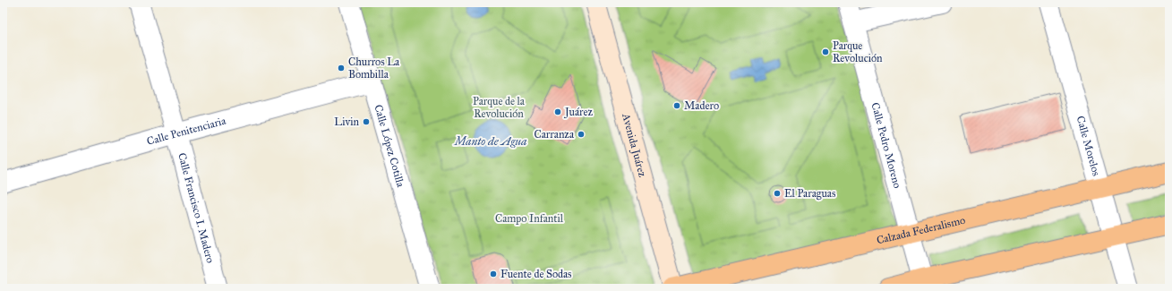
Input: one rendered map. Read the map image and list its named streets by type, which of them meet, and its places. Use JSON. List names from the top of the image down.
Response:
{
  "streets": {
    "main road": ["Avenida Juárez", "Calzada Federalismo"],
    "street": [
      "Calle Penitenciaria",
      "Calle Morelos",
      "Calle López Cotilla",
      "Calle Pedro Moreno",
      "Calle Francisco I. Madero"
    ]
  },
  "crossings": [
    ["Calle Penitenciaria", "Calle López Cotilla"],
    ["Calle Penitenciaria", "Calle Francisco I. Madero"],
    ["Calle Morelos", "Calzada Federalismo"],
    ["Avenida Juárez", "Calzada Federalismo"],
    ["Calle Pedro Moreno", "Calzada Federalismo"]
  ],
  "water": ["Manto de Agua"],
  "parks": ["Parque de la Revolución", "Campo Infantil"],
  "places": [
    "Parque Revolución",
    "Churros La Bombilla",
    "Madero",
    "Juárez",
    "Livin",
    "Carranza",
    "El Paraguas",
    "Fuente de Sodas"
  ]
}
